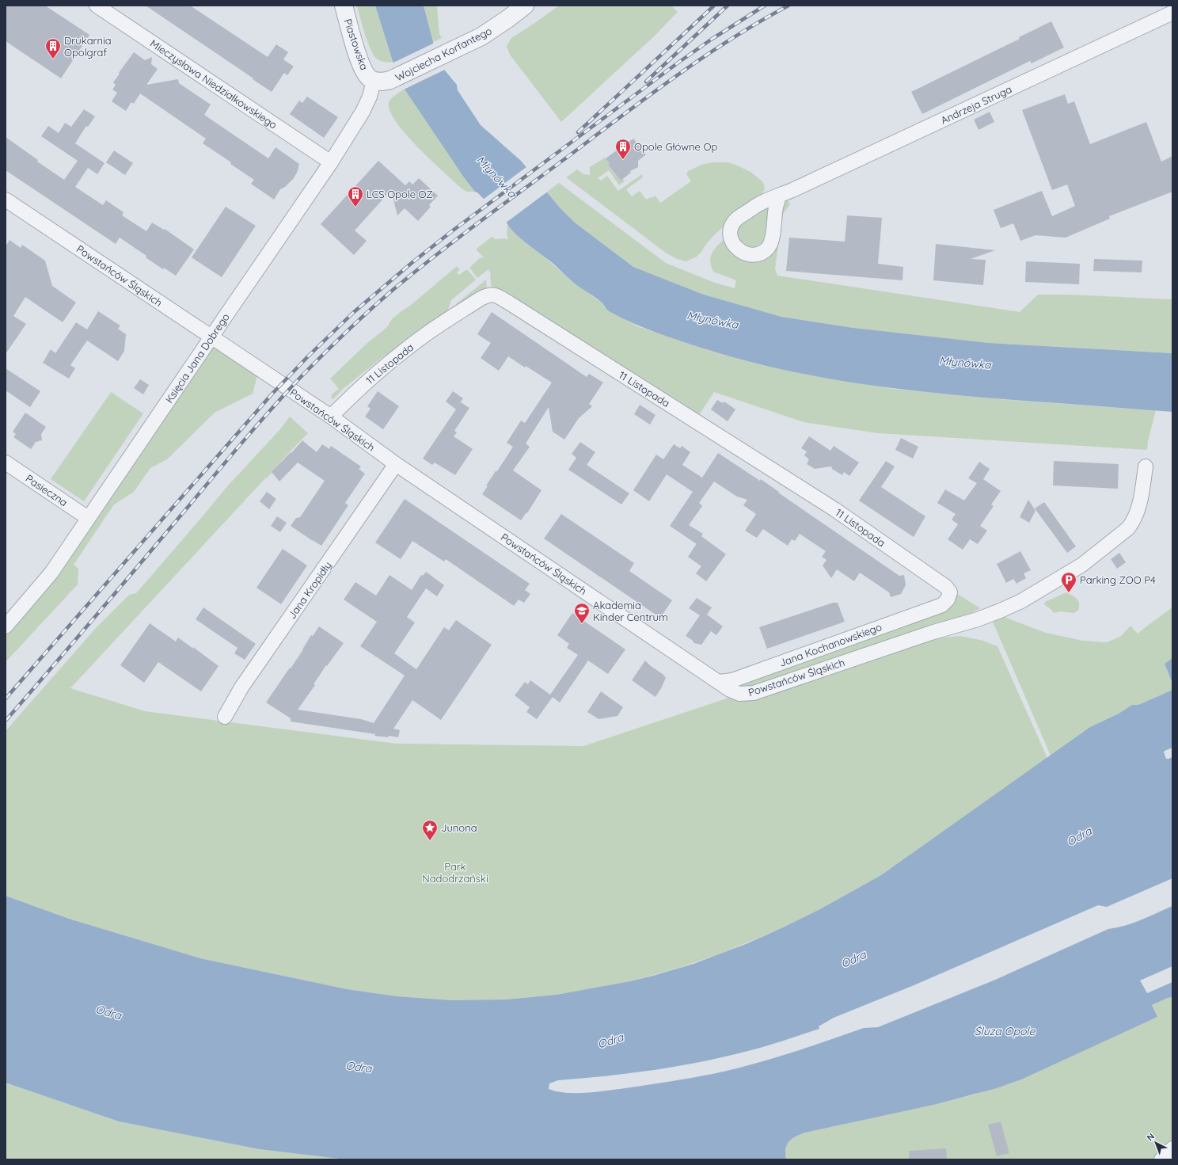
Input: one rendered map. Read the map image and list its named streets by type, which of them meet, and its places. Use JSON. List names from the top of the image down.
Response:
{
  "streets": {
    "street": [
      "Piastowska",
      "Wojciecha Korfantego",
      "Mieczysława Niedziałkowskiego",
      "Andrzeja Struga",
      "Powstańców Śląskich",
      "Księcia Jana Dobrego",
      "11 Listopada",
      "Pasieczna",
      "Jana Kropidły",
      "Jana Kochanowskiego"
    ]
  },
  "crossings": [
    ["Piastowska", "Wojciecha Korfantego"],
    ["Piastowska", "Księcia Jana Dobrego"],
    ["Wojciecha Korfantego", "Księcia Jana Dobrego"],
    ["Mieczysława Niedziałkowskiego", "Księcia Jana Dobrego"],
    ["Powstańców Śląskich", "Księcia Jana Dobrego"],
    ["Powstańców Śląskich", "11 Listopada"],
    ["Powstańców Śląskich", "Jana Kropidły"],
    ["Powstańców Śląskich", "Jana Kochanowskiego"],
    ["Księcia Jana Dobrego", "Pasieczna"],
    ["11 Listopada", "Jana Kochanowskiego"]
  ],
  "water": ["Młynówka", "Odra", "Śluza Opole"],
  "parks": ["Park Nadodrzański"],
  "places": {
    "building": ["Drukarnia Opolgraf", "Opole Główne Op", "LCS Opole OZ"],
    "parking": ["Parking ZOO P4"],
    "school or university": ["Akademia Kinder Centrum"],
    "place": ["Junona"]
  },
  "north": "top left"
}
